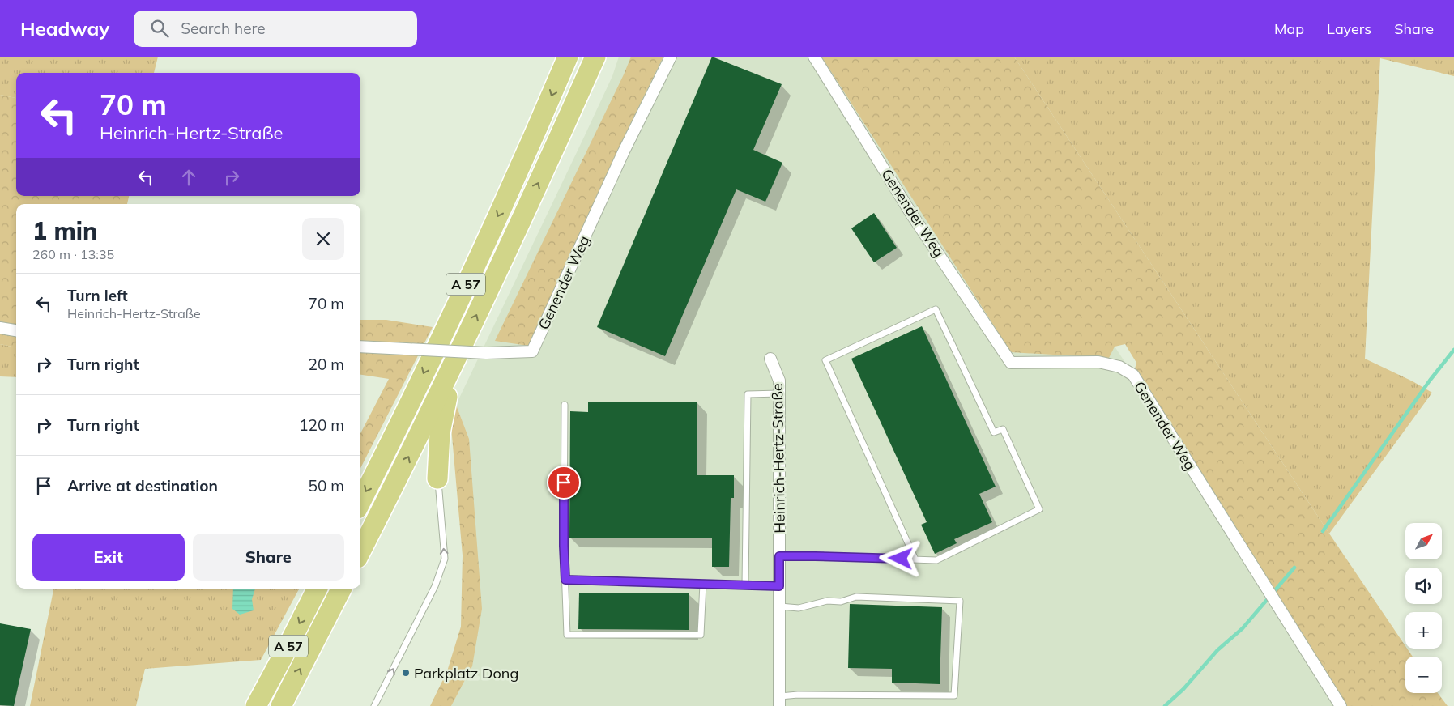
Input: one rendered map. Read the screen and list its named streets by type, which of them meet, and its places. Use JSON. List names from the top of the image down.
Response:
{
  "streets": {
    "highway": ["A 57"],
    "street": ["Genender Weg", "Heinrich-Hertz-Straße"]
  },
  "places": ["Parkplatz Dong"],
  "north": "top right",
  "page": {
    "header": "Headway",
    "search": "Search here",
    "nav": ["Map", "Layers", "Share"],
    "turn": ["70 m", "Heinrich-Hertz-Straße"],
    "heading": ["1 min", "260 m · 13:35"],
    "list": [
      {
        "name": "Turn left",
        "note": "Heinrich-Hertz-Straße",
        "value": "70 m"
      },
      {
        "name": "Turn right",
        "value": "20 m"
      },
      {
        "name": "Turn right",
        "value": "120 m"
      },
      {
        "name": "Arrive at destination",
        "value": "50 m"
      }
    ],
    "map_buttons": ["+", "−"],
    "buttons": ["Exit", "Share"]
  }
}
